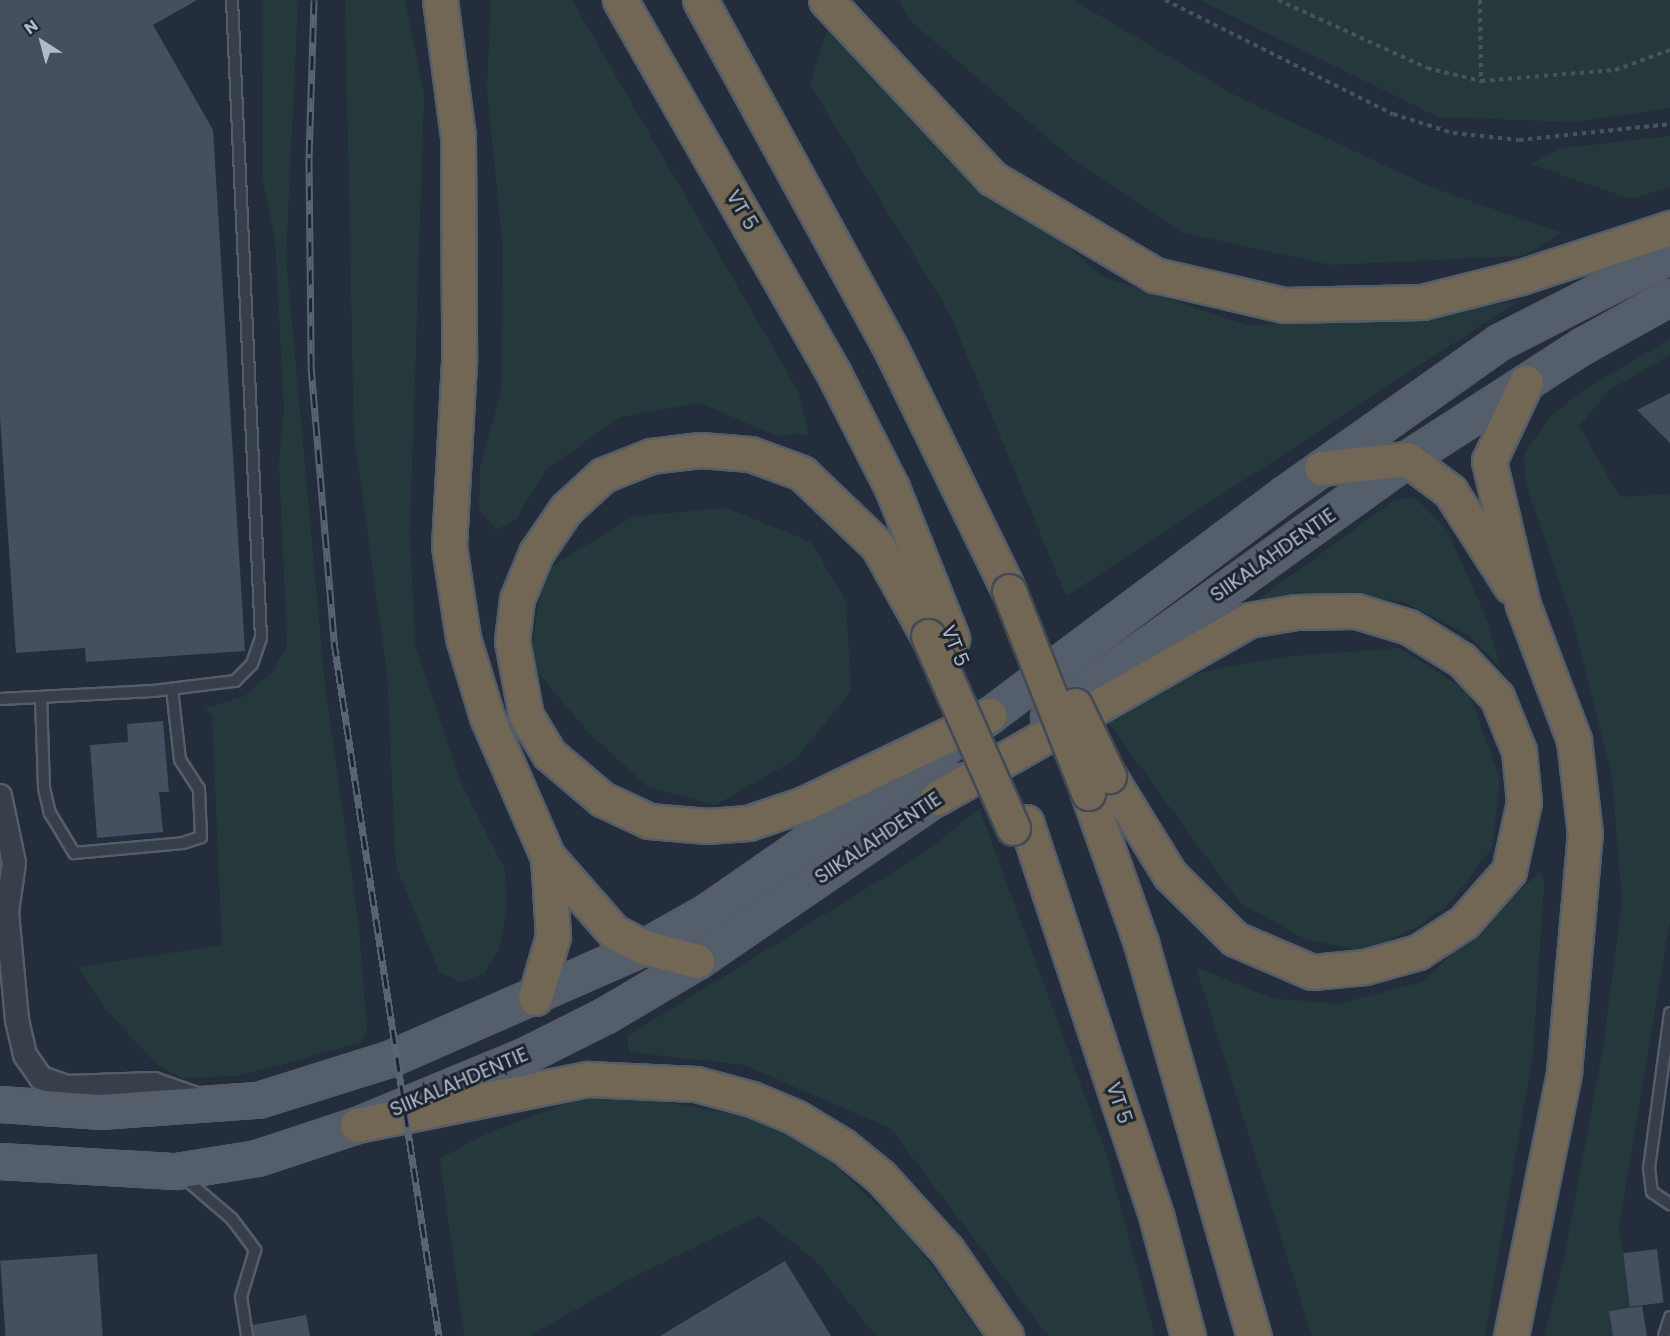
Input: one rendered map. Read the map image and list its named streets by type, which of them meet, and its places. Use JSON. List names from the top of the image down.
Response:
{
  "streets": {
    "highway": ["VT 5"],
    "main road": ["SIIKALAHDENTIE"]
  },
  "north": "top left"
}
